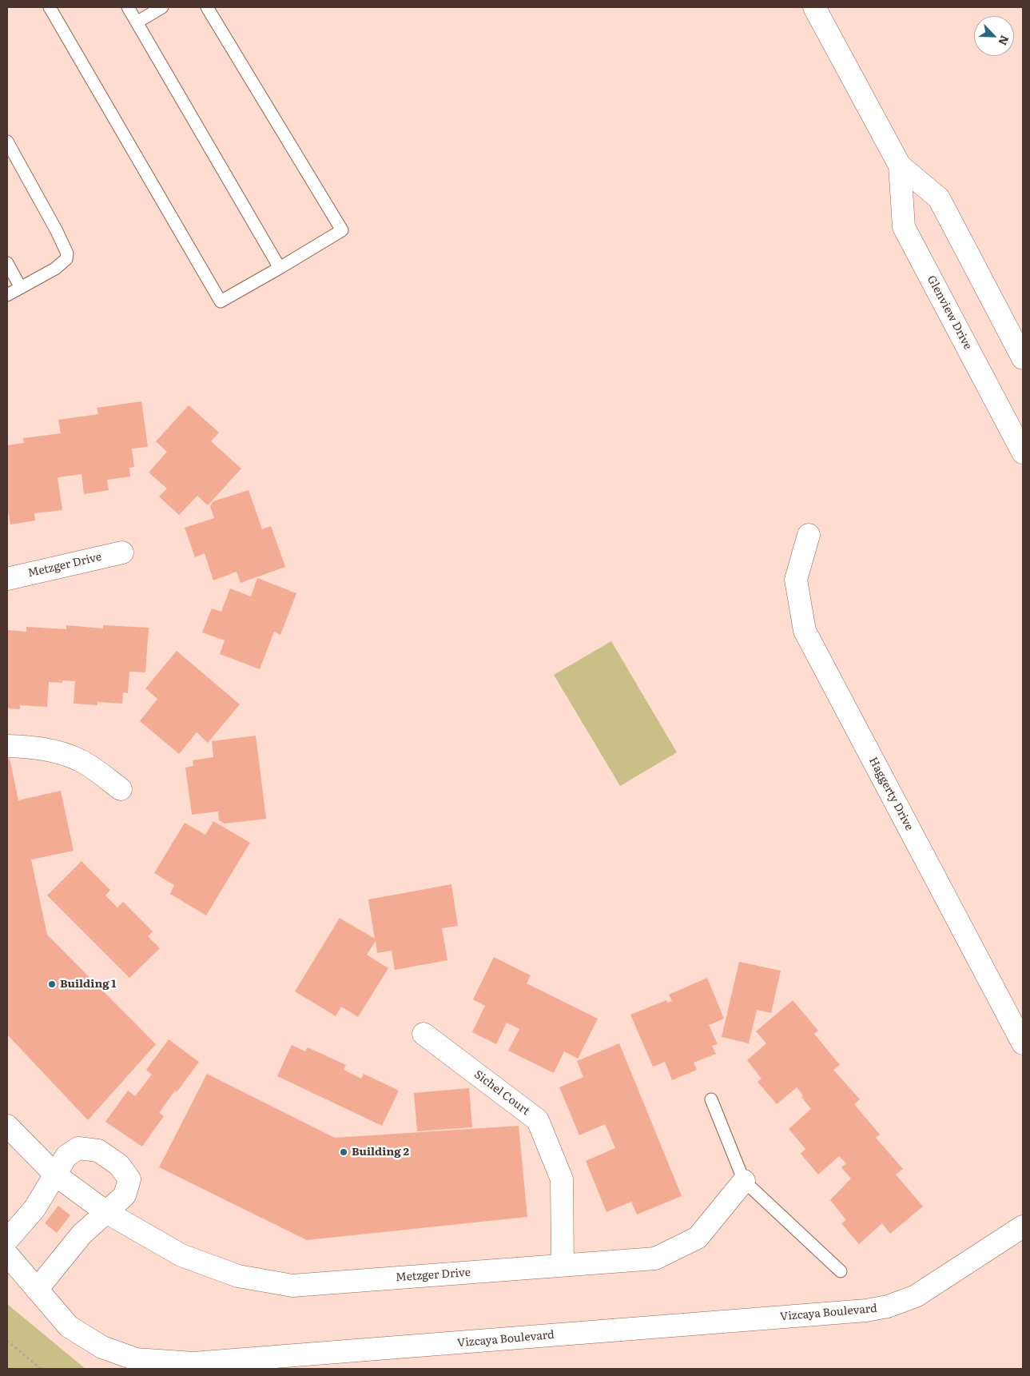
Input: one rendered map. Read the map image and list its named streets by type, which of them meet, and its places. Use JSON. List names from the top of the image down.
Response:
{
  "streets": {
    "street": [
      "Glenview Drive",
      "Metzger Drive",
      "Haggerty Drive",
      "Sichel Court",
      "Vizcaya Boulevard"
    ]
  },
  "crossings": [
    ["Metzger Drive", "Sichel Court"]
  ],
  "places": ["Building 1", "Building 2"],
  "north": "bottom right"
}
